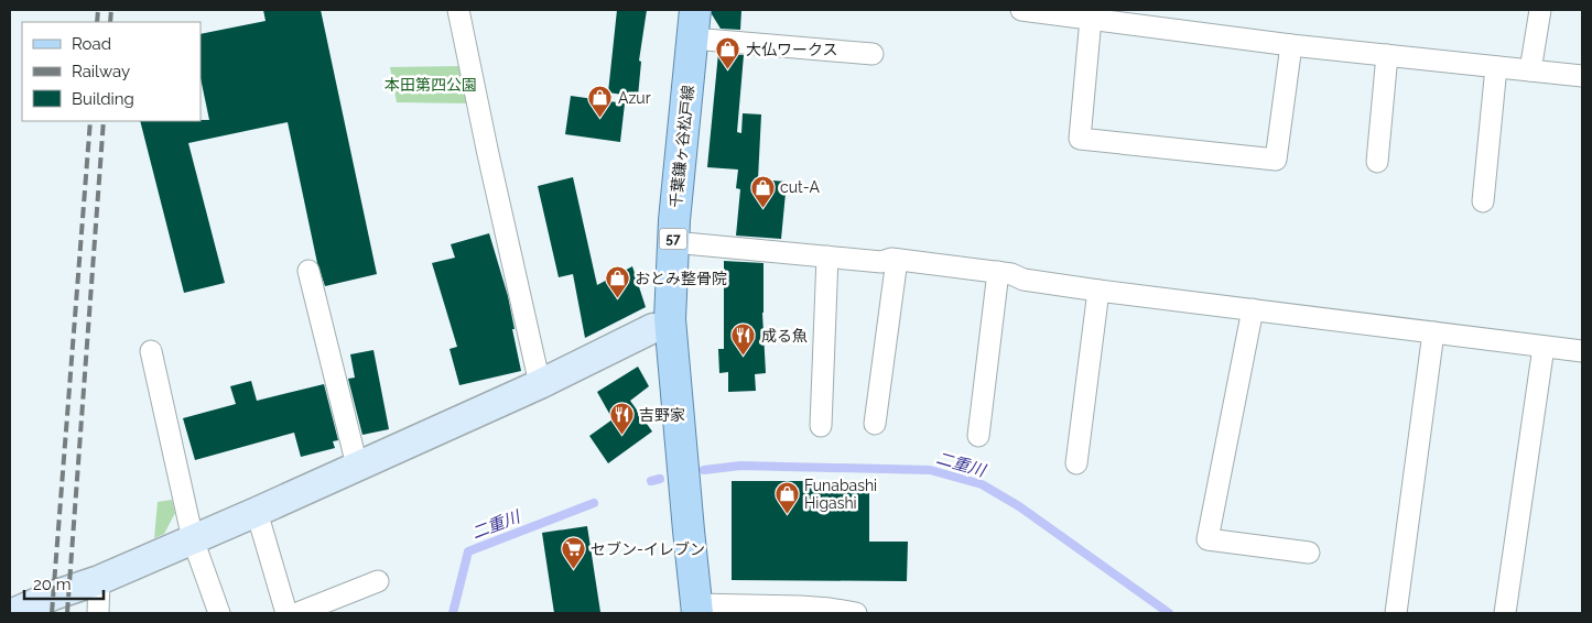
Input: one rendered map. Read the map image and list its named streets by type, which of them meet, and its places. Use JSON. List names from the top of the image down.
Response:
{
  "streets": {
    "main road": ["千葉鎌ヶ谷松戸線", "57"]
  },
  "water": ["二重川"],
  "parks": ["本田第四公園"],
  "places": {
    "shop": [
      "大仏ワークス",
      "Azur",
      "cut-A",
      "おとみ整骨院",
      "Funabashi Higashi"
    ],
    "restaurant": ["成る魚", "吉野家"],
    "supermarket": ["セブン-イレブン"]
  },
  "legend": ["Road", "Railway", "Building"],
  "scale_bar": "20 m"
}
